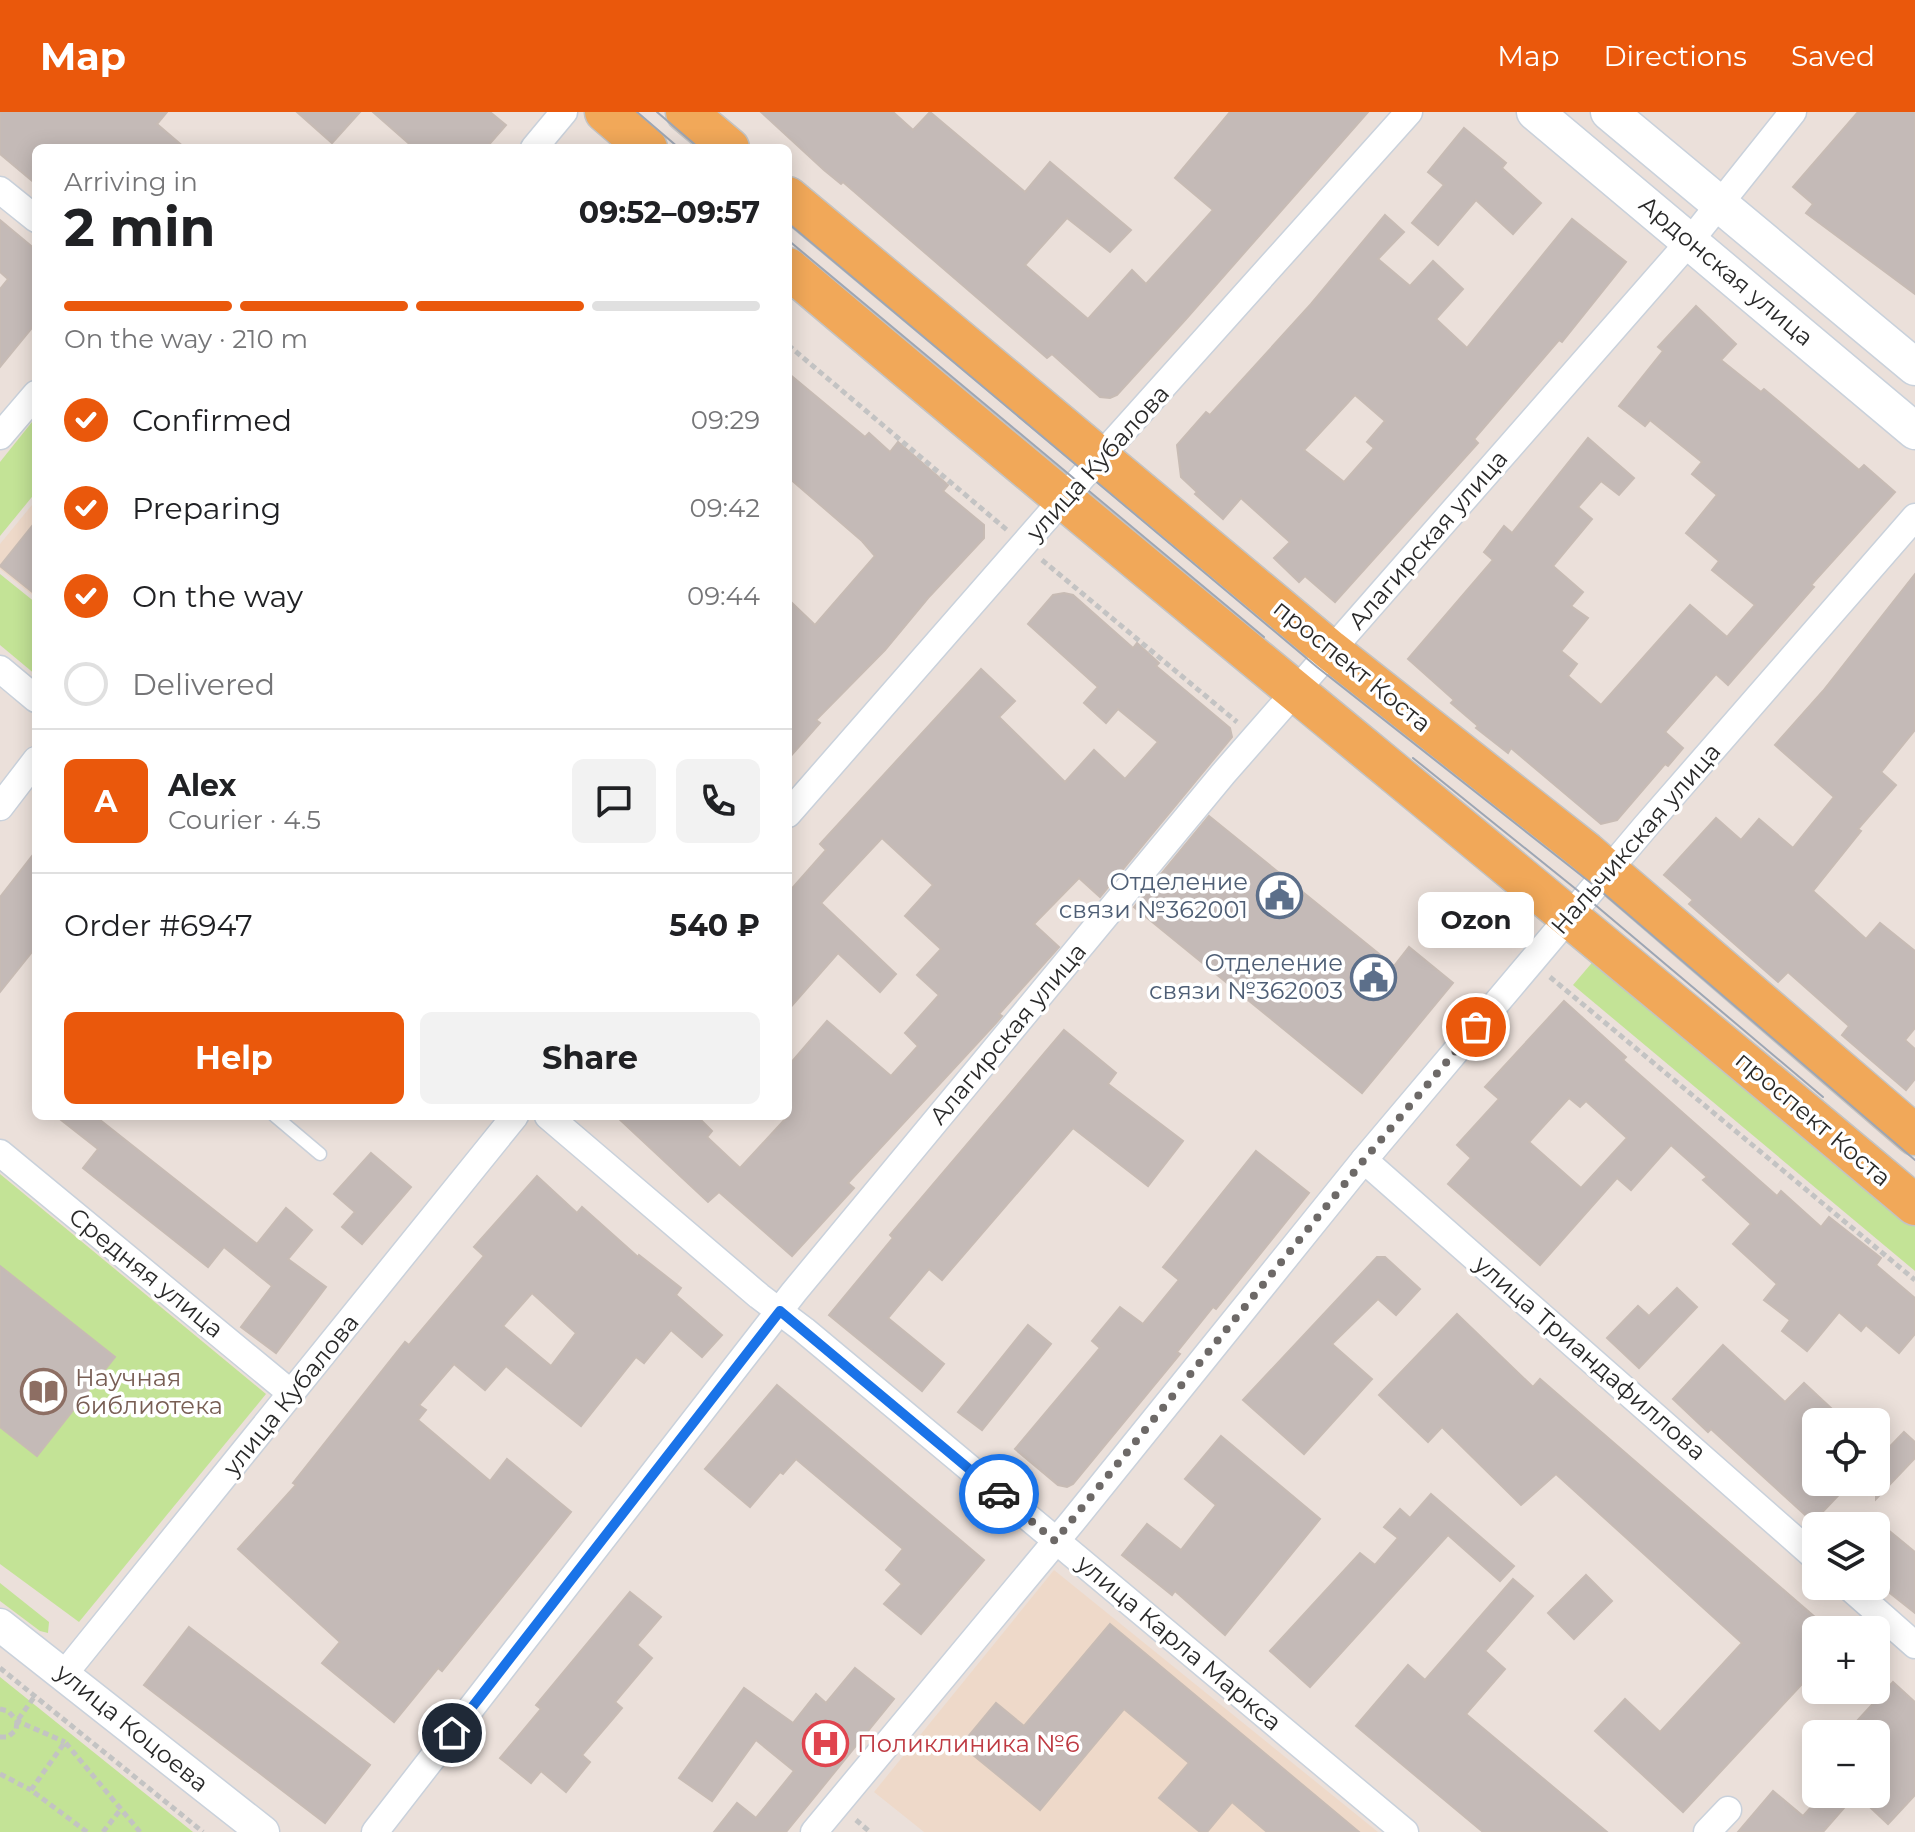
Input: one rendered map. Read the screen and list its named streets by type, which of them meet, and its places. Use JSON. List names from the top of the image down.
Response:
{
  "streets": {
    "main road": ["Ардонская улица", "проспект Коста"],
    "street": [
      "улица Кубалова",
      "Алагирская улица",
      "Нальчикская улица",
      "Средняя улица",
      "улица Триандафиллова",
      "улица Карла Маркса",
      "улица Коцоева"
    ]
  },
  "crossings": [
    ["Ардонская улица", "Алагирская улица"],
    ["улица Кубалова", "проспект Коста"],
    ["улица Кубалова", "Средняя улица"],
    ["улица Кубалова", "улица Коцоева"],
    ["Алагирская улица", "проспект Коста"],
    ["Алагирская улица", "улица Карла Маркса"],
    ["проспект Коста", "Нальчикская улица"],
    ["Нальчикская улица", "улица Триандафиллова"],
    ["Нальчикская улица", "улица Карла Маркса"]
  ],
  "places": {
    "public building": ["Отделение связи №362001", "Отделение связи №362003"],
    "other": ["Ozon"],
    "library": ["Научная библиотека"],
    "hospital": ["Поликлиника №6"]
  },
  "page": {
    "header": "Map",
    "nav": ["Map", "Directions", "Saved"],
    "heading": ["2 min", "Arriving in", "09:52–09:57"],
    "panel": [
      "Alex",
      "Courier · 4.5",
      "Order #6947",
      "540 ₽"
    ],
    "bar": "On the way · 210 m",
    "list": [
      ["Confirmed", "09:29"],
      ["Preparing", "09:42"],
      ["On the way", "09:44"],
      "Delivered"
    ],
    "round": "A",
    "bubble": "Ozon",
    "buttons": ["Help", "Share"],
    "map_buttons": ["+", "−"]
  }
}
